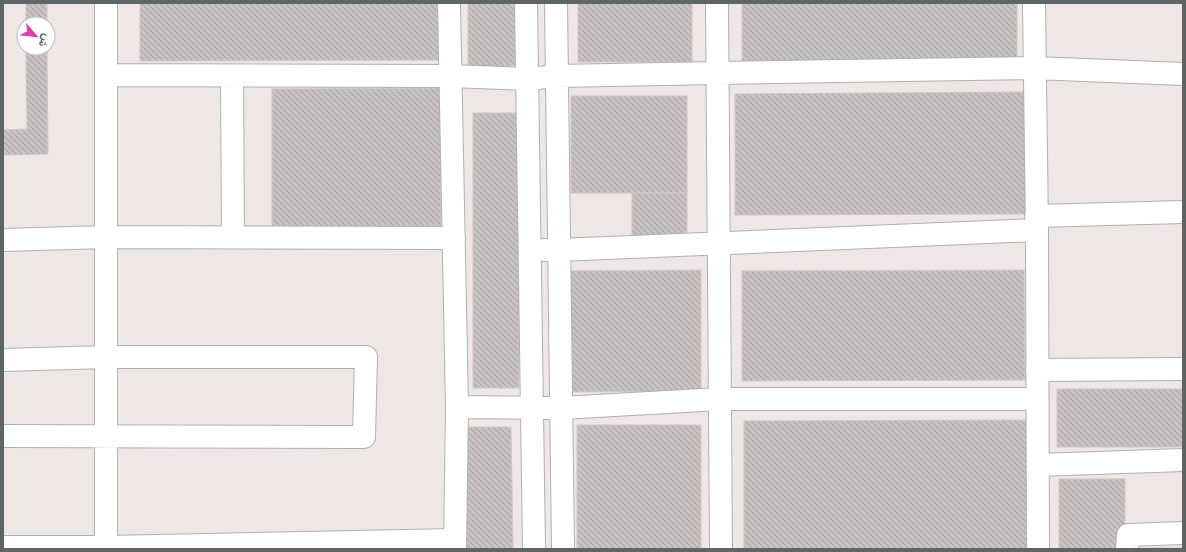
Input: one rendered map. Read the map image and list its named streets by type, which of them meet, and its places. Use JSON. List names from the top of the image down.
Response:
{
  "north": "bottom right"
}
